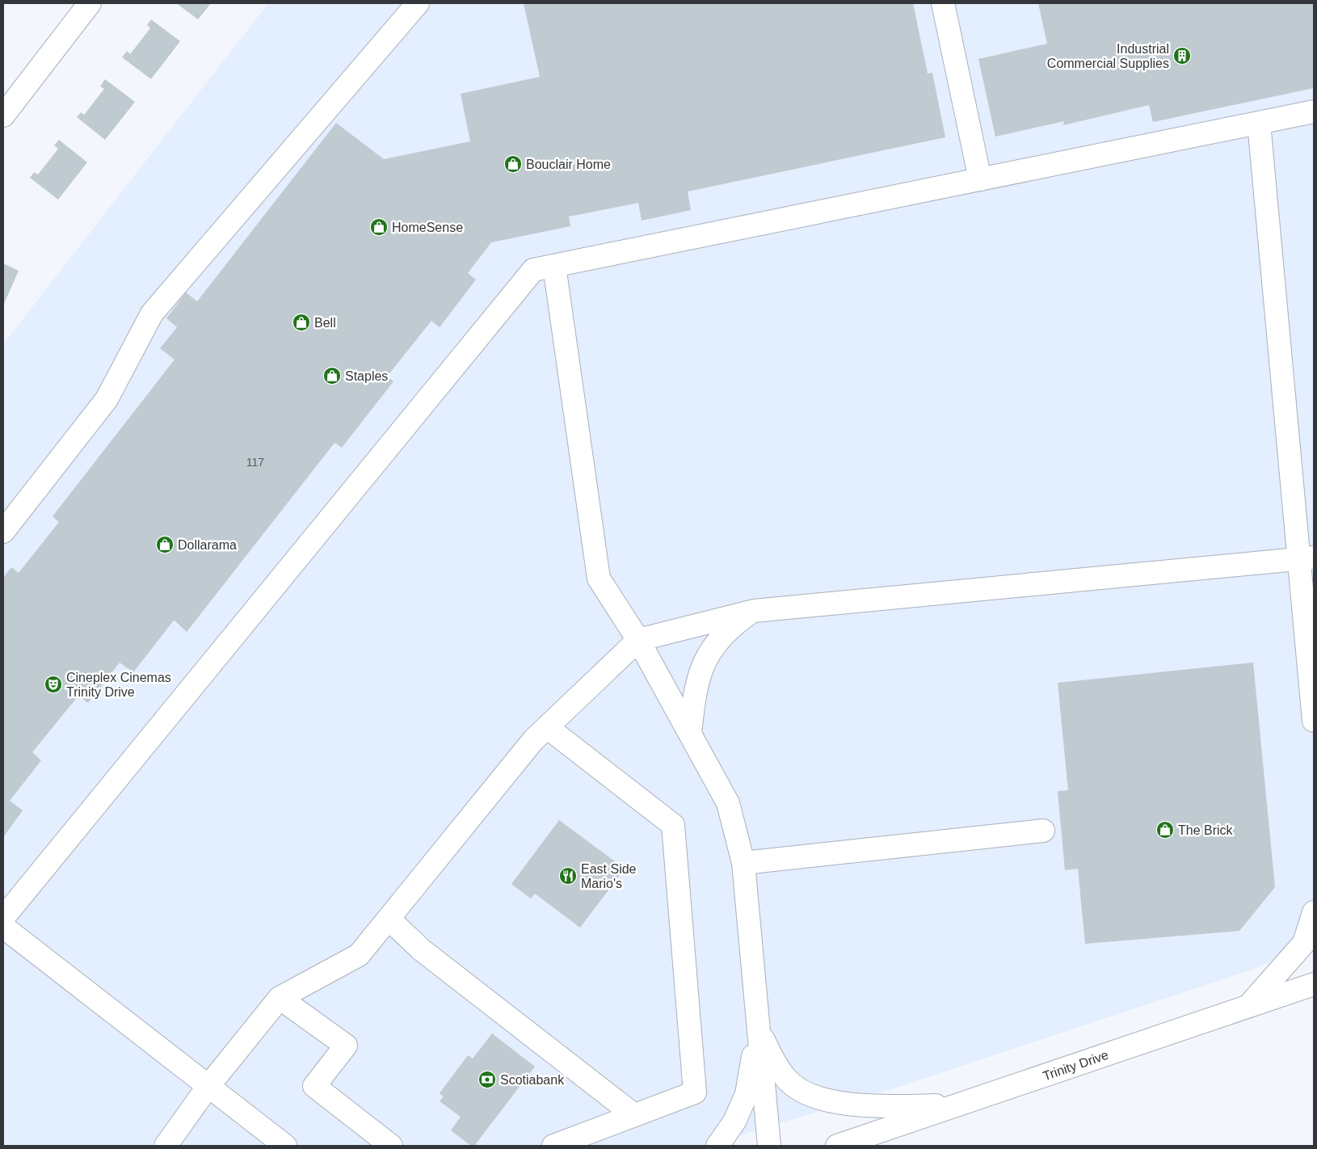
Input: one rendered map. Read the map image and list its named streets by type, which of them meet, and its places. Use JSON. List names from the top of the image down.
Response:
{
  "streets": {
    "street": ["Trinity Drive"]
  },
  "places": {
    "building": ["Industrial Commercial Supplies"],
    "shop": [
      "Bouclair Home",
      "HomeSense",
      "Bell",
      "Staples",
      "Dollarama",
      "The Brick"
    ],
    "theatre": ["Cineplex Cinemas Trinity Drive"],
    "restaurant": ["East Side Mario's"],
    "bank": ["Scotiabank"]
  },
  "house_numbers": ["117"]
}
